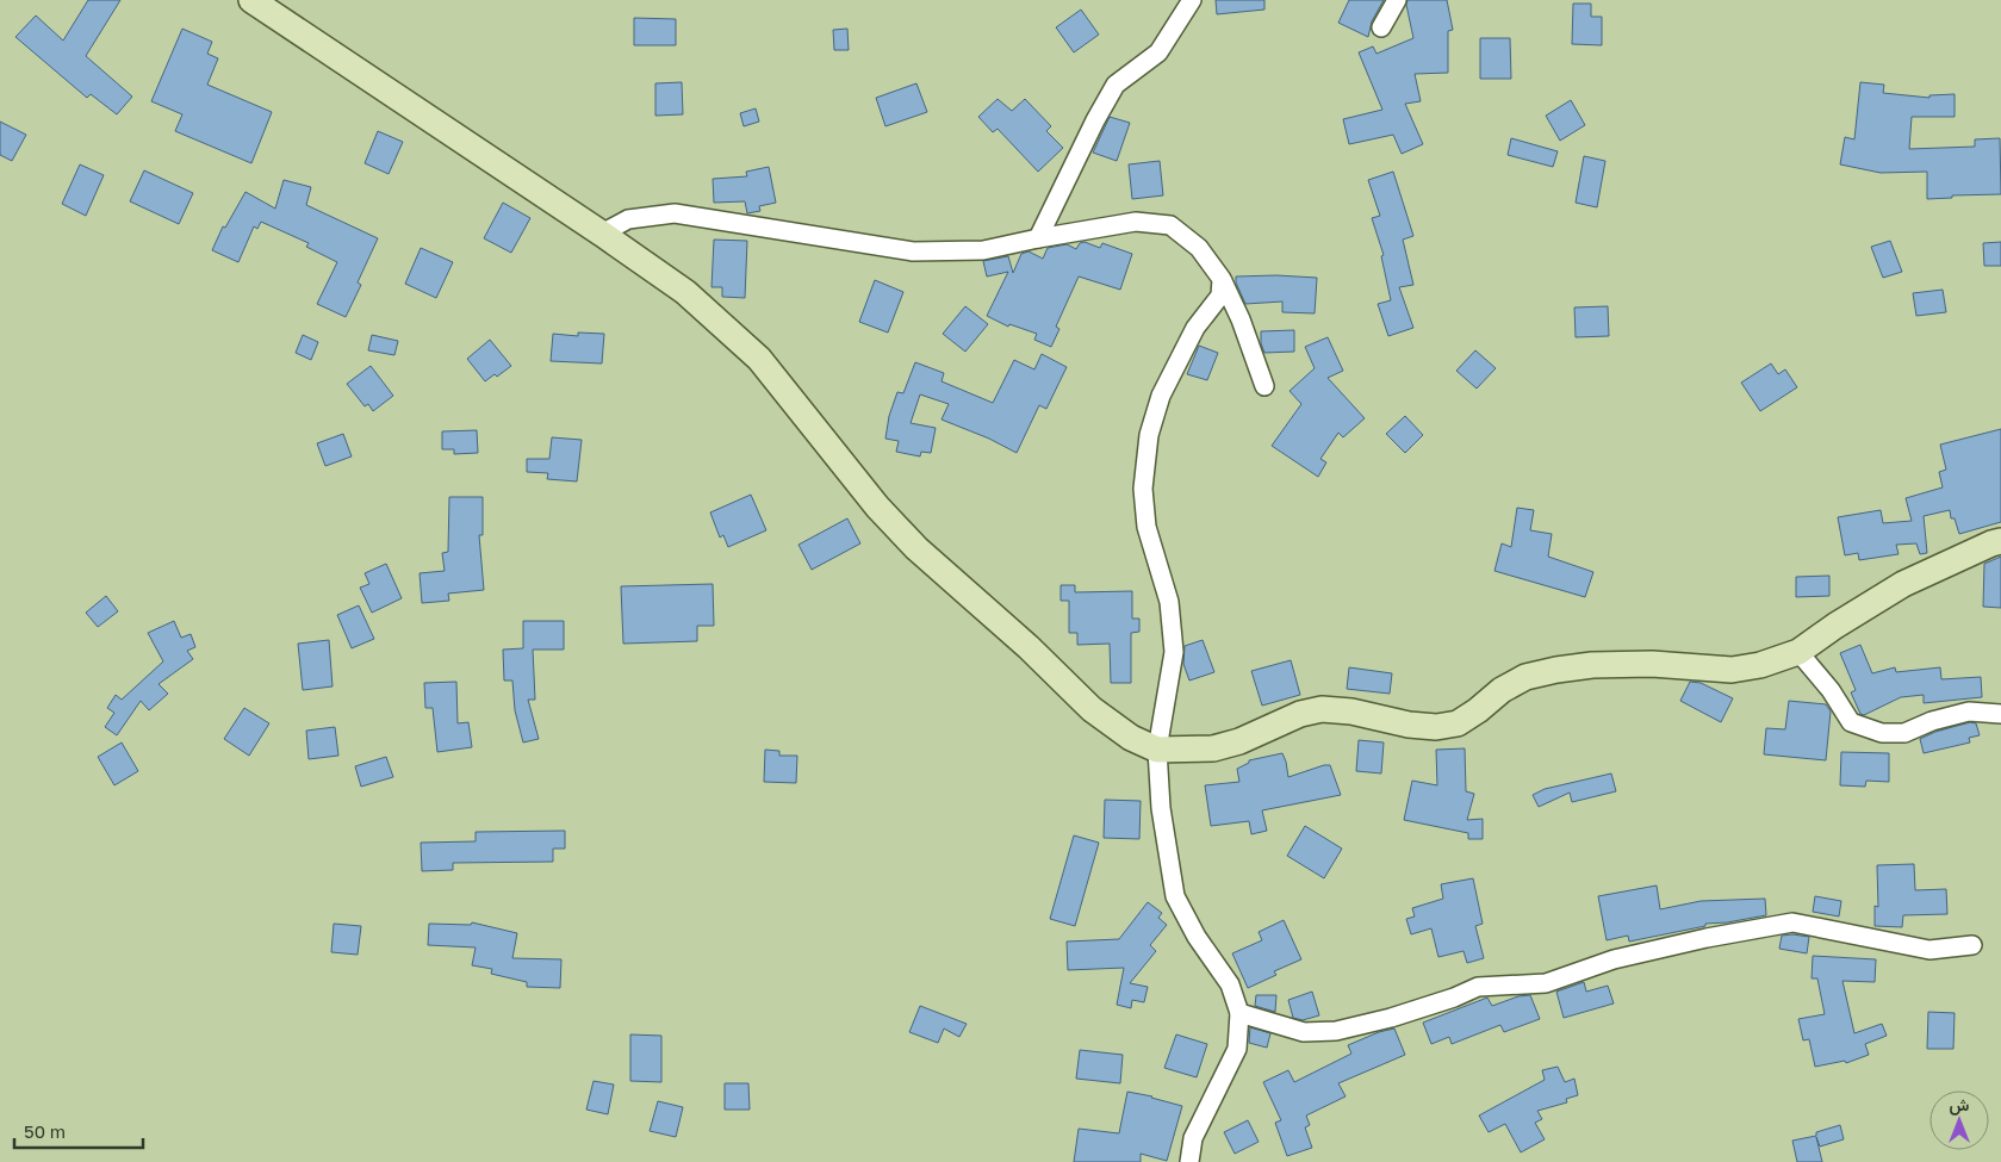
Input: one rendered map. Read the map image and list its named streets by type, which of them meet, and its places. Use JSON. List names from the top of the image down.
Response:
{
  "scale_bar": "50 m",
  "north": "top"
}
